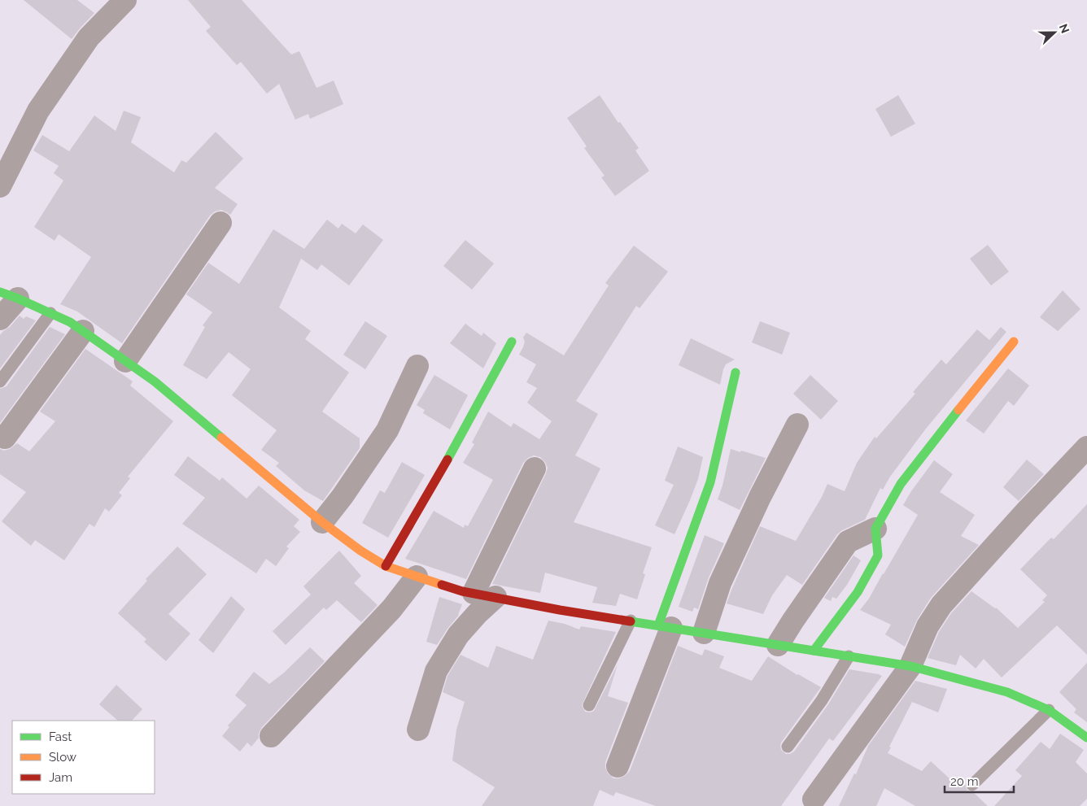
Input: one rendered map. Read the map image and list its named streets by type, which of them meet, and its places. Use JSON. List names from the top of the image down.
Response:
{
  "legend": ["Fast", "Slow", "Jam"],
  "scale_bar": "20 m",
  "north": "right"
}
